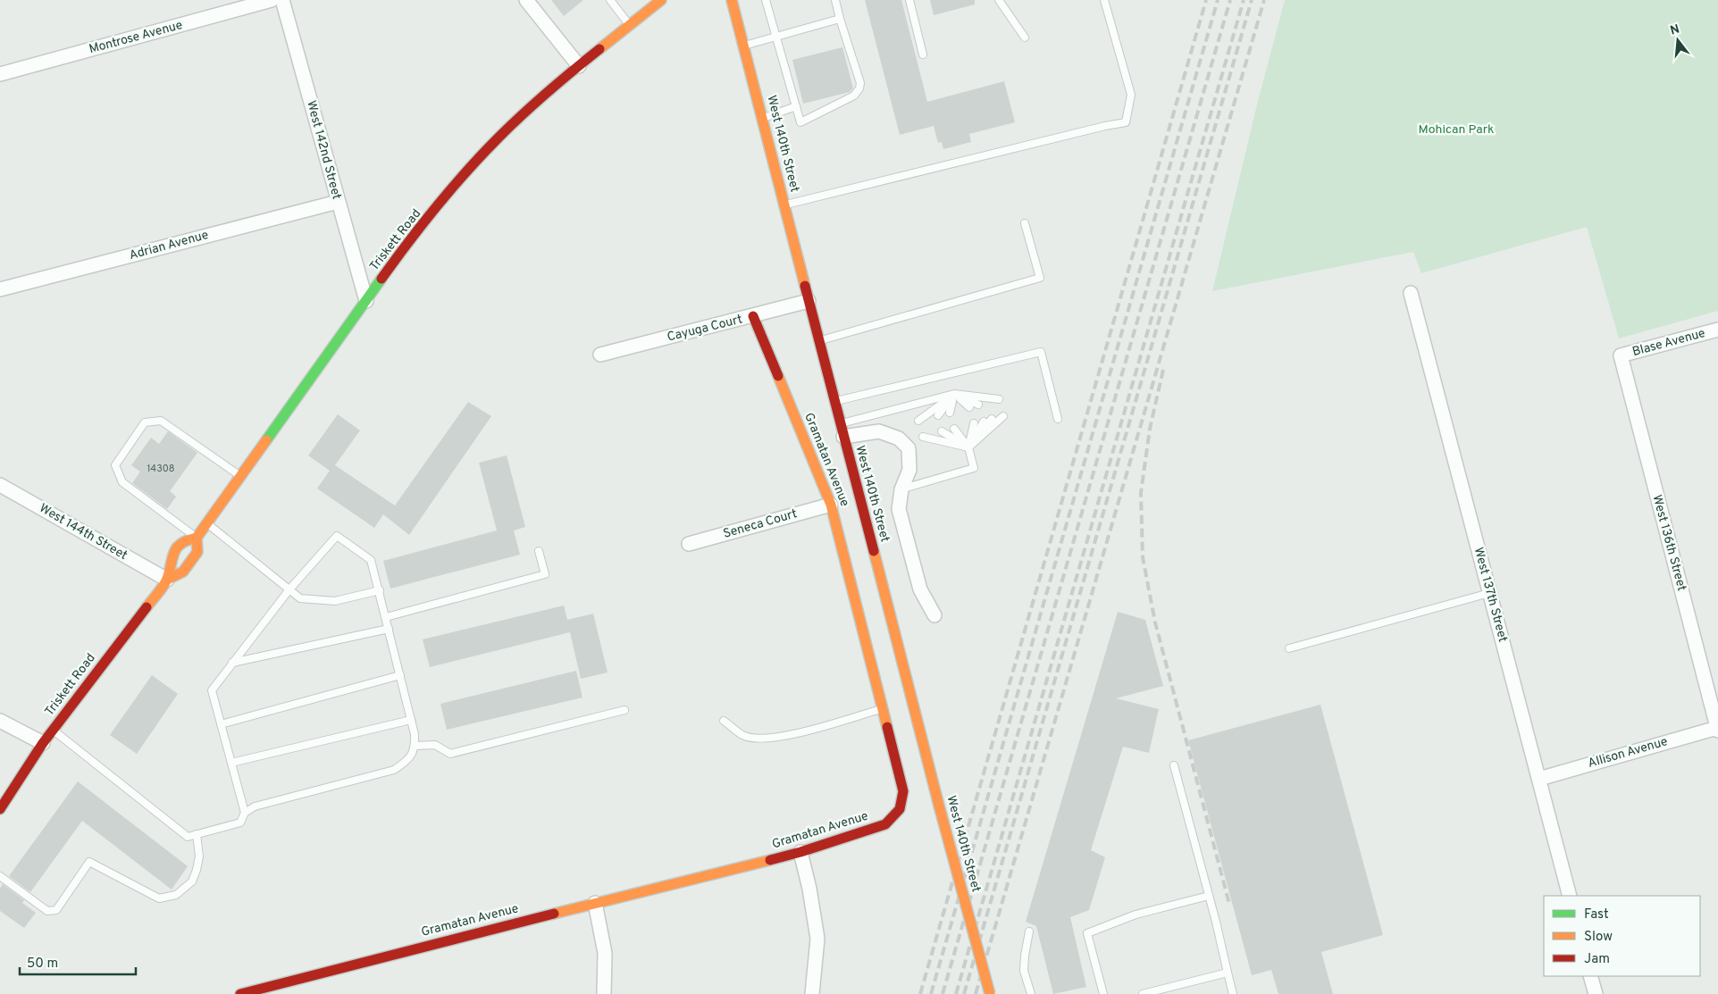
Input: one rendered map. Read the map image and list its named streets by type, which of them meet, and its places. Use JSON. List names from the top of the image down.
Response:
{
  "streets": {
    "main road": ["West 140th Street", "Triskett Road", "Gramatan Avenue"],
    "street": [
      "Montrose Avenue",
      "West 142nd Street",
      "Adrian Avenue",
      "Cayuga Court",
      "Blase Avenue",
      "Seneca Court",
      "West 144th Street",
      "West 136th Street",
      "West 137th Street",
      "Allison Avenue"
    ]
  },
  "crossings": [
    ["West 140th Street", "Cayuga Court"],
    ["West 142nd Street", "Triskett Road"],
    ["West 142nd Street", "Adrian Avenue"],
    ["Triskett Road", "West 144th Street"],
    ["Cayuga Court", "Gramatan Avenue"],
    ["Blase Avenue", "West 136th Street"],
    ["Gramatan Avenue", "Seneca Court"],
    ["West 136th Street", "Allison Avenue"],
    ["West 137th Street", "Allison Avenue"]
  ],
  "parks": ["Mohican Park"],
  "house_numbers": ["14308"],
  "legend": ["Fast", "Slow", "Jam"],
  "scale_bar": "50 m",
  "north": "top"
}
